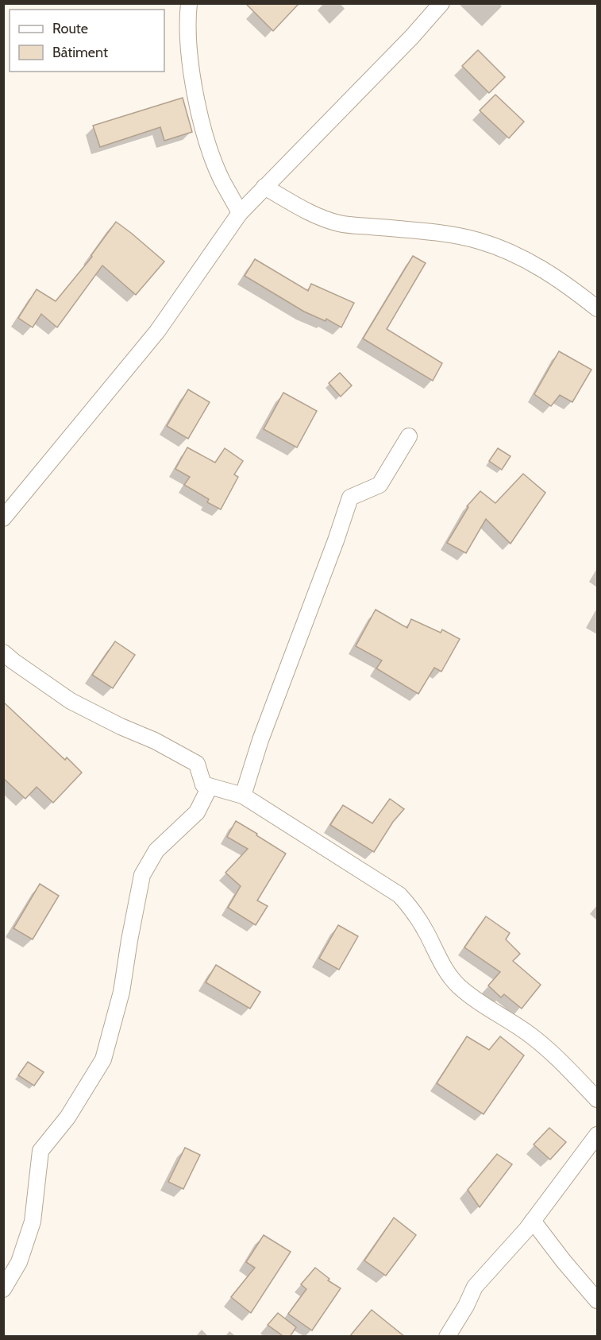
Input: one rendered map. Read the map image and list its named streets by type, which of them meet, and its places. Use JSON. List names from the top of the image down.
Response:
{
  "legend": ["Route", "Bâtiment"]
}
